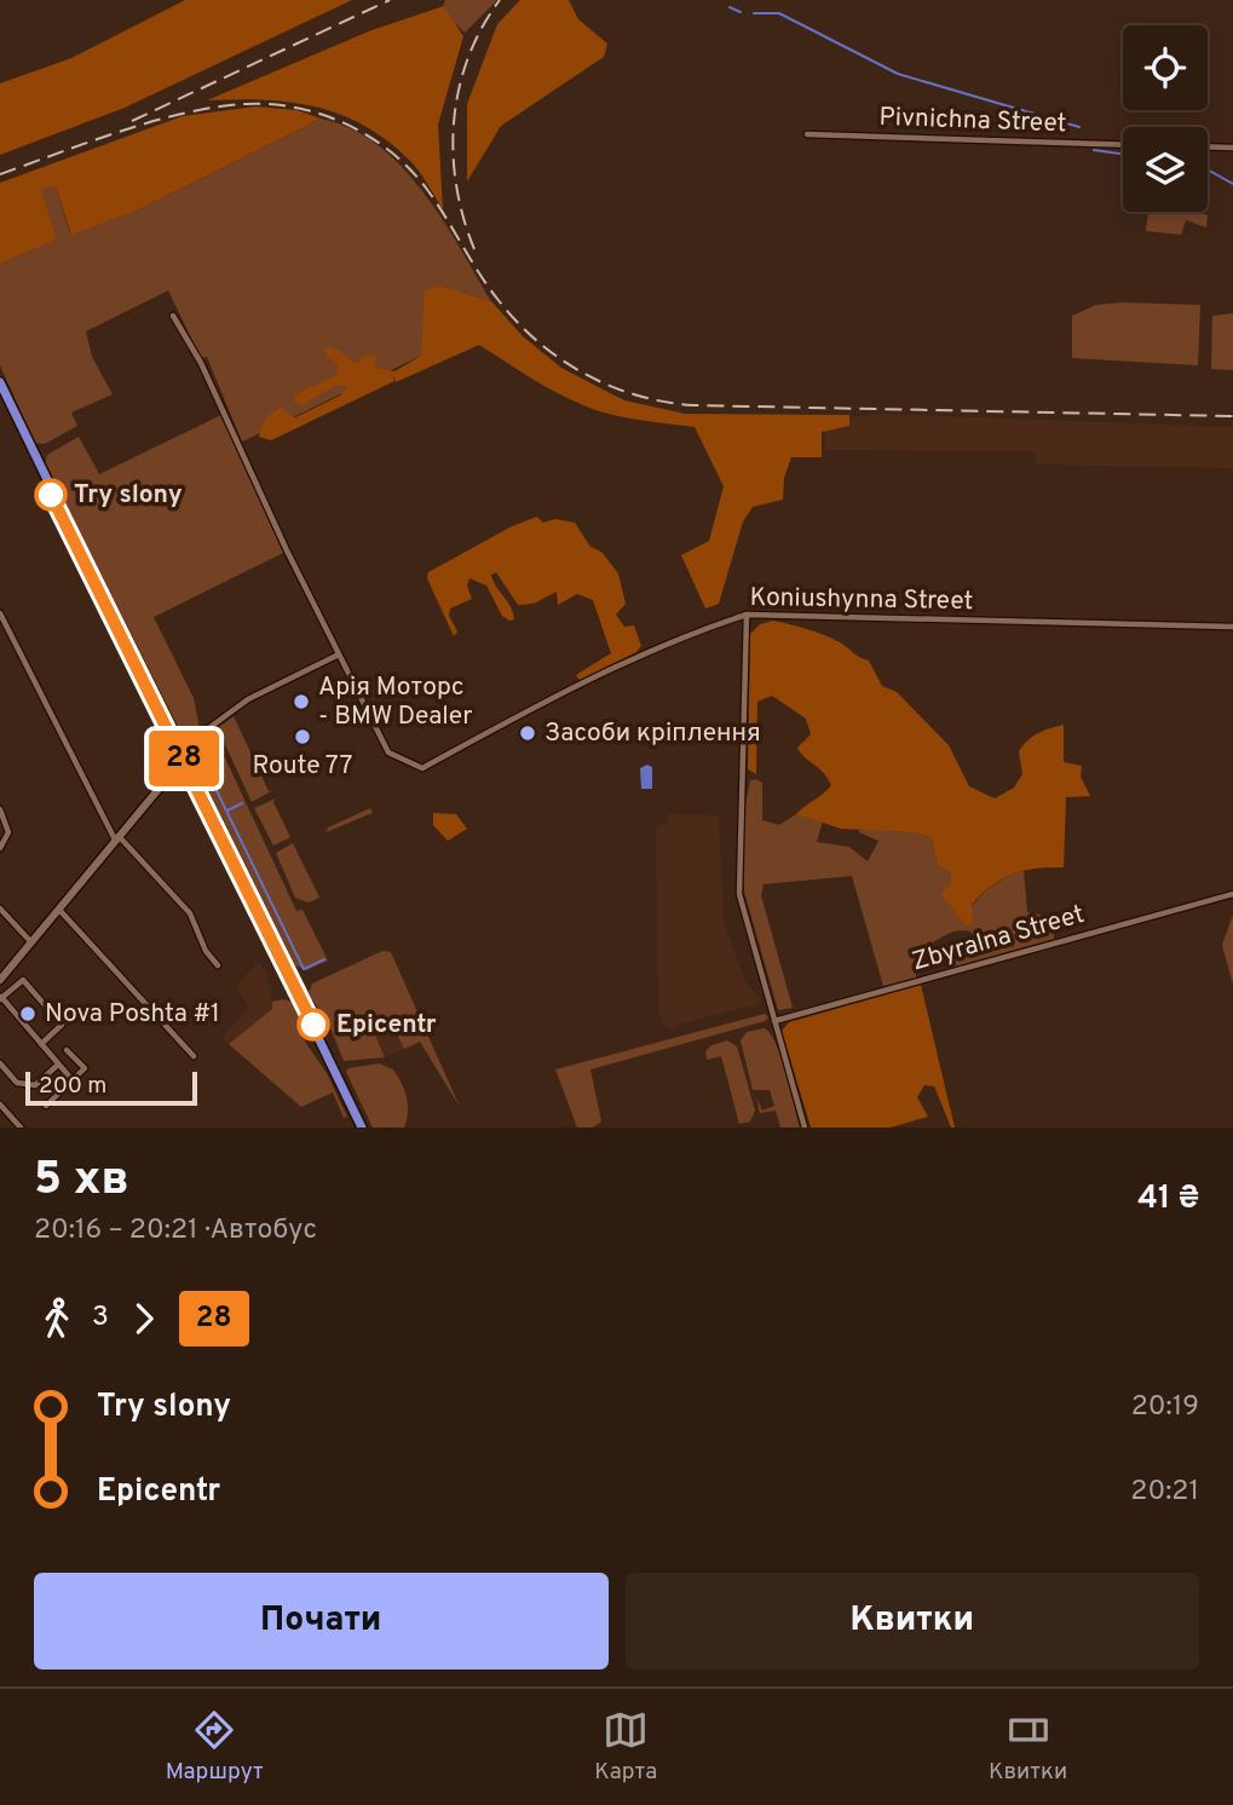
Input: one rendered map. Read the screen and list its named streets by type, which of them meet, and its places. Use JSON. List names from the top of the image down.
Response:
{
  "streets": {
    "street": ["Pivnichna Street", "Koniushynna Street", "Zbyralna Street"]
  },
  "places": [
    "Try slony",
    "Арія Моторс - BMW Dealer",
    "Засоби кріплення",
    "Route 77",
    "Nova Poshta #1",
    "Epicentr"
  ],
  "lines": ["bus line 28"],
  "scale_bar": "200 m",
  "page": {
    "on_map": "28",
    "scale": "200 m",
    "heading": ["5 хв", "20:16 – 20:21 · Автобус", "41 ₴"],
    "legs": ["3", "28"],
    "list": [
      {
        "name": "Try slony",
        "value": "20:19"
      },
      {
        "name": "Epicentr",
        "value": "20:21"
      }
    ],
    "buttons": ["Почати", "Квитки"],
    "tabs": ["Маршрут", "Карта", "Квитки"]
  }
}
